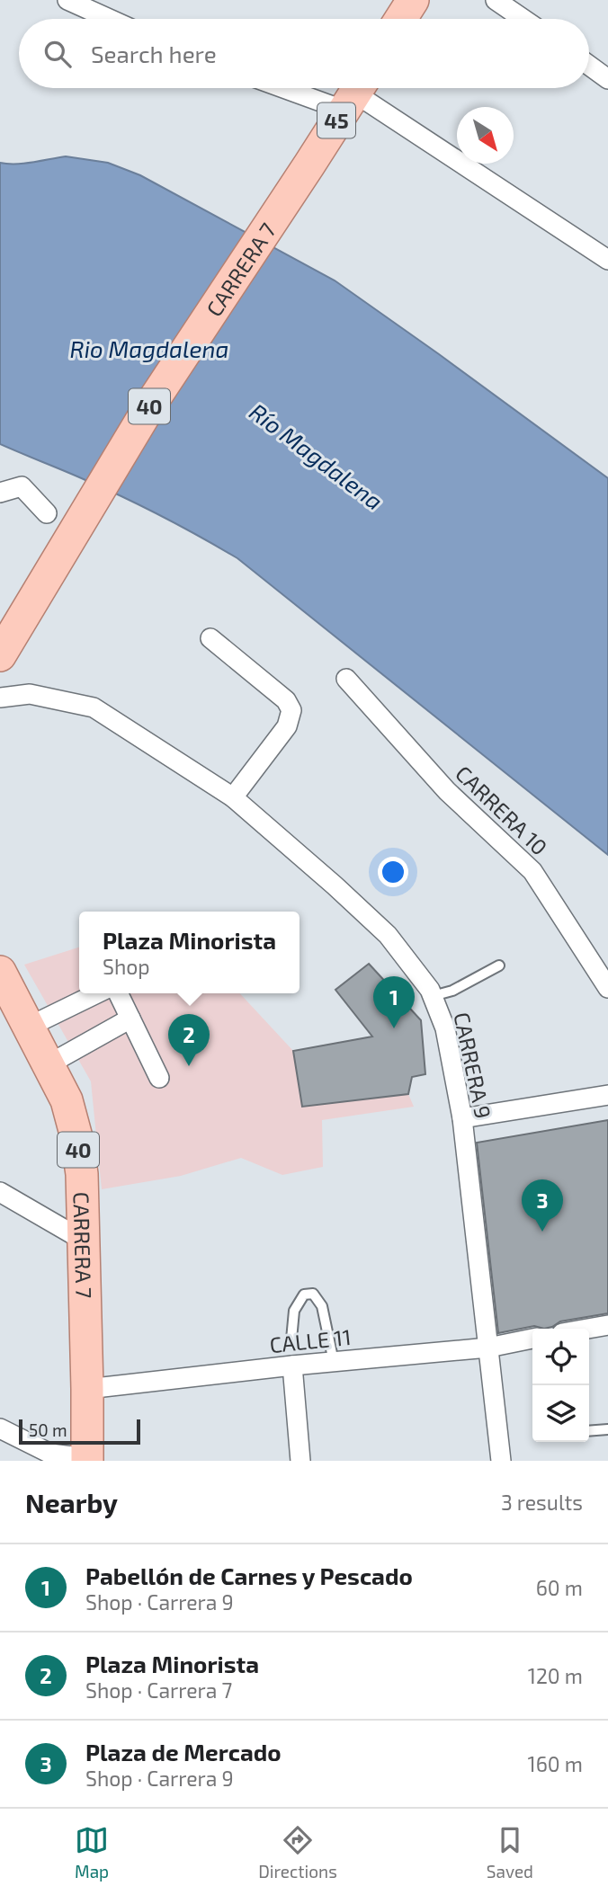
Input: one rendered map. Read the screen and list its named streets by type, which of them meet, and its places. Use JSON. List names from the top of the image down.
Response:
{
  "streets": {
    "main road": ["45", "CARRERA 7", "40"],
    "street": ["CARRERA 10", "CARRERA 9", "CALLE 11"]
  },
  "crossings": [
    ["CARRERA 7", "CALLE 11"],
    ["CARRERA 9", "CALLE 11"]
  ],
  "water": ["Rio Magdalena", "Río Magdalena"],
  "scale_bar": "50 m",
  "north": "bottom right",
  "page": {
    "search": "Search here",
    "popup": ["Plaza Minorista", "Shop"],
    "pins": ["1", "2", "3"],
    "scale": "50 m",
    "heading": ["Nearby", "3 results"],
    "list": [
      {
        "mark": "1",
        "name": "Pabellón de Carnes y Pescado",
        "note": "Shop · Carrera 9",
        "value": "60 m"
      },
      {
        "mark": "2",
        "name": "Plaza Minorista",
        "note": "Shop · Carrera 7",
        "value": "120 m"
      },
      {
        "mark": "3",
        "name": "Plaza de Mercado",
        "note": "Shop · Carrera 9",
        "value": "160 m"
      }
    ],
    "nav": ["Map", "Directions", "Saved"]
  }
}
